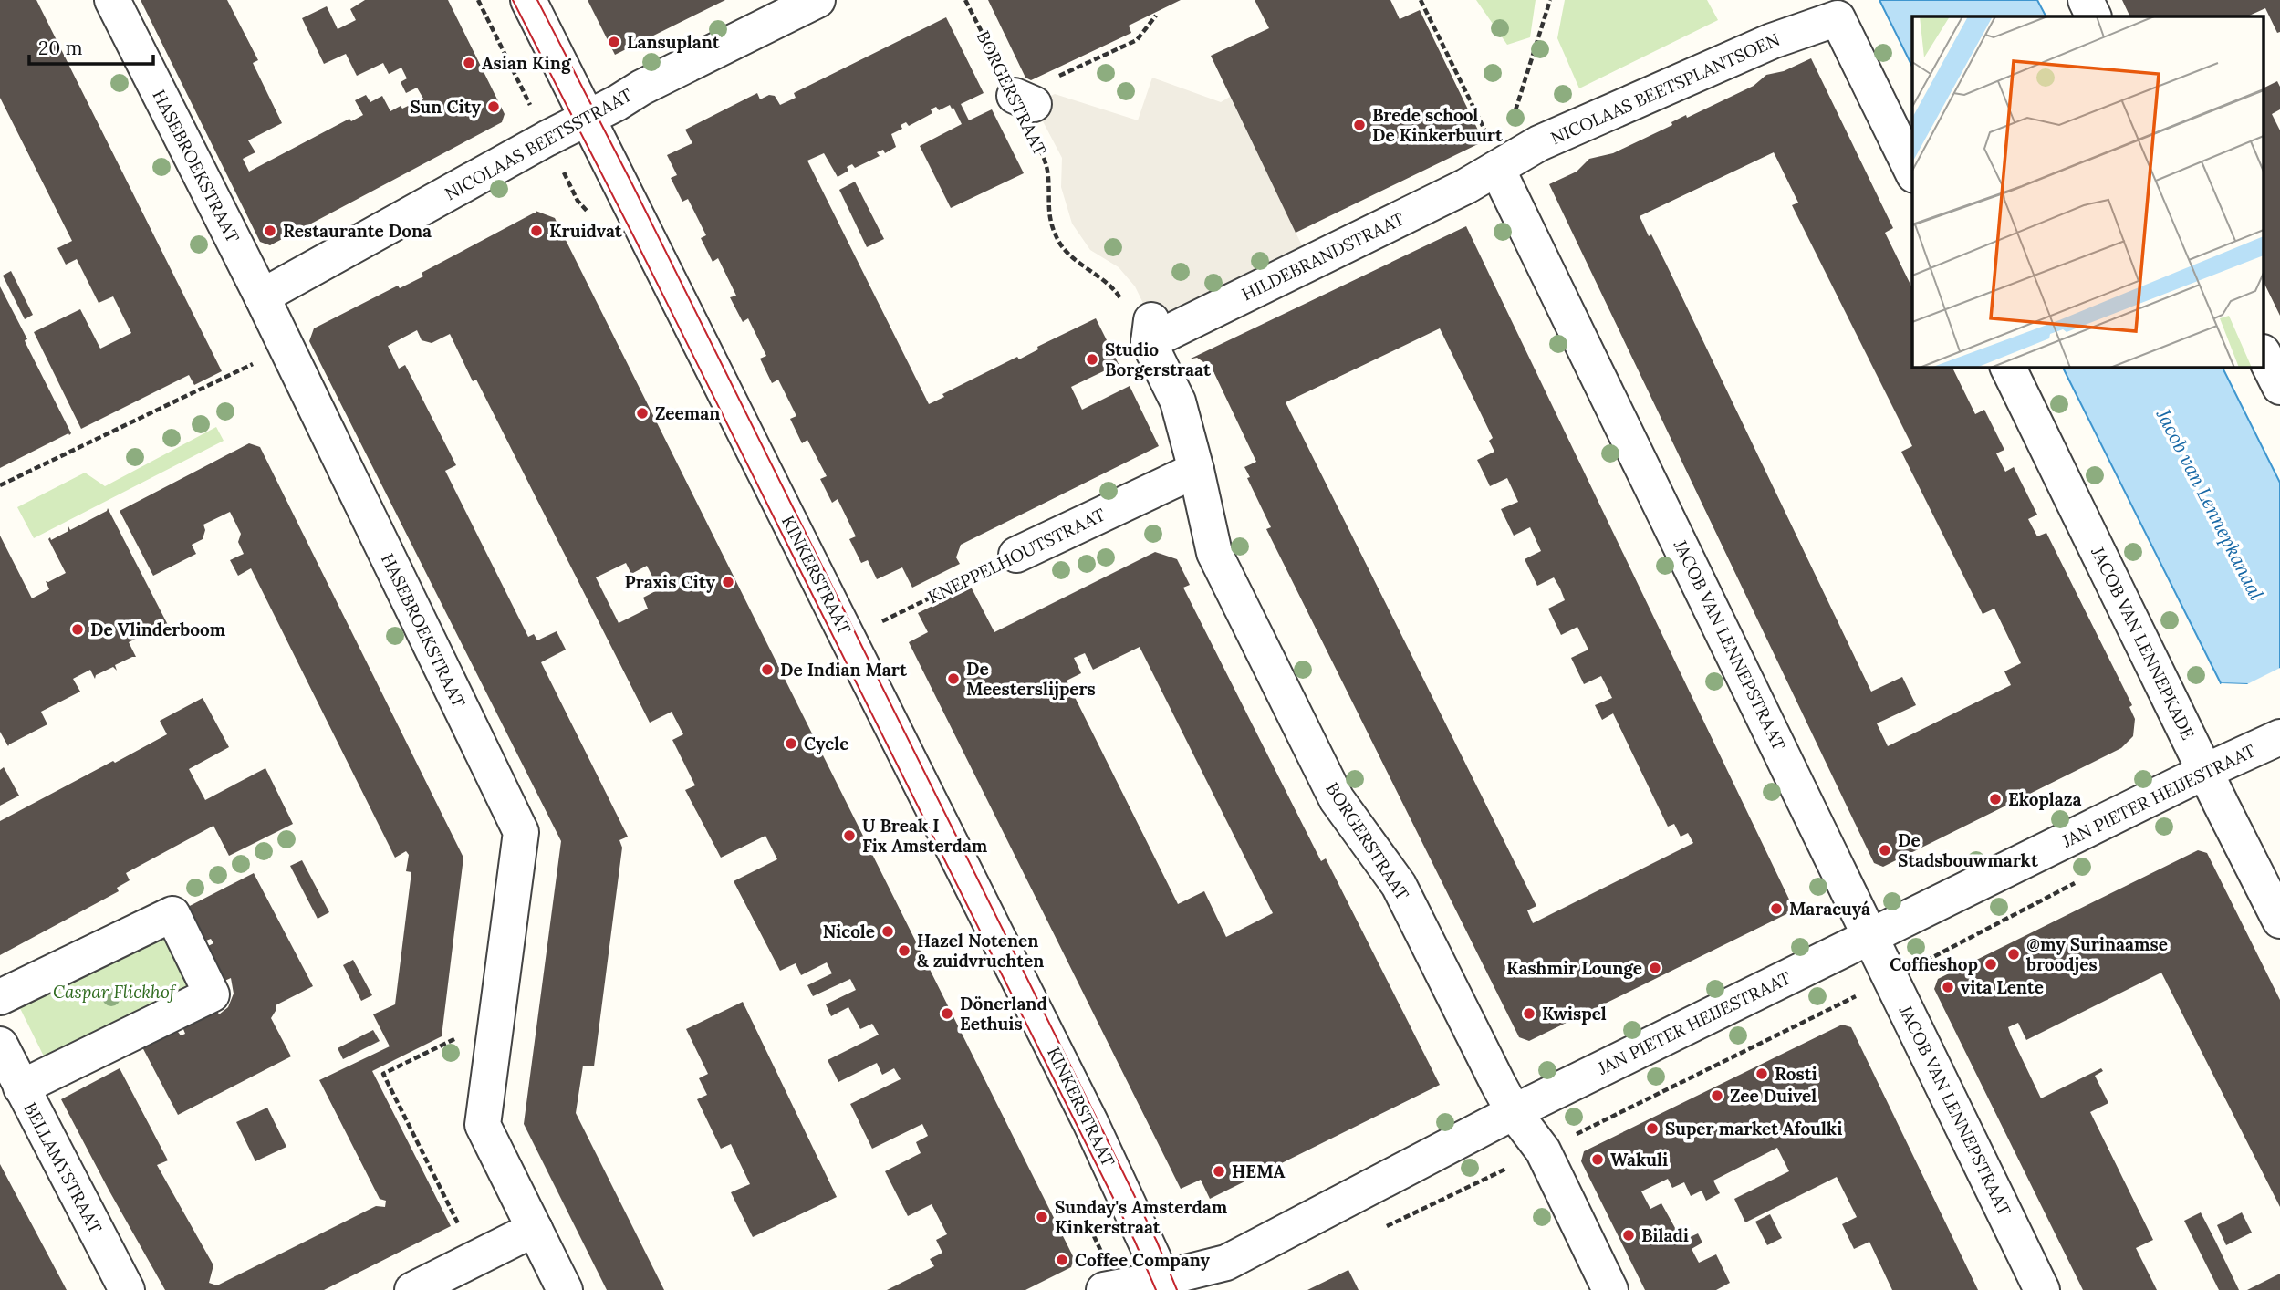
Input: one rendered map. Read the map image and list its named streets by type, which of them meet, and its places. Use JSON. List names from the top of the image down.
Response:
{
  "streets": {
    "street": [
      "NICOLAAS BEETSPLANTSOEN",
      "BORGERSTRAAT",
      "NICOLAAS BEETSSTRAAT",
      "HASEBROEKSTRAAT",
      "HILDEBRANDSTRAAT",
      "KNEPPELHOUTSTRAAT",
      "KINKERSTRAAT",
      "JACOB VAN LENNEPKADE",
      "JACOB VAN LENNEPSTRAAT",
      "JAN PIETER HEIJESTRAAT",
      "BELLAMYSTRAAT"
    ]
  },
  "crossings": [
    ["NICOLAAS BEETSPLANTSOEN", "HILDEBRANDSTRAAT"],
    ["NICOLAAS BEETSPLANTSOEN", "JACOB VAN LENNEPSTRAAT"],
    ["BORGERSTRAAT", "HILDEBRANDSTRAAT"],
    ["BORGERSTRAAT", "KNEPPELHOUTSTRAAT"],
    ["BORGERSTRAAT", "JAN PIETER HEIJESTRAAT"],
    ["NICOLAAS BEETSSTRAAT", "HASEBROEKSTRAAT"],
    ["NICOLAAS BEETSSTRAAT", "KINKERSTRAAT"],
    ["HILDEBRANDSTRAAT", "JACOB VAN LENNEPSTRAAT"],
    ["KNEPPELHOUTSTRAAT", "KINKERSTRAAT"],
    ["KINKERSTRAAT", "JAN PIETER HEIJESTRAAT"],
    ["JACOB VAN LENNEPKADE", "JAN PIETER HEIJESTRAAT"],
    ["JACOB VAN LENNEPSTRAAT", "JAN PIETER HEIJESTRAAT"]
  ],
  "water": ["Jacob van Lennepkanaal"],
  "parks": ["Caspar Flickhof"],
  "places": [
    "Lansuplant",
    "Asian King",
    "Sun City",
    "Brede school De Kinkerbuurt",
    "Restaurante Dona",
    "Kruidvat",
    "Studio Borgerstraat",
    "Zeeman",
    "Praxis City",
    "De Vlinderboom",
    "De Indian Mart",
    "De Meesterslijpers",
    "Cycle",
    "Ekoplaza",
    "U Break I Fix Amsterdam",
    "De Stadsbouwmarkt",
    "Maracuyá",
    "Nicole",
    "Hazel Notenen & zuidvruchten",
    "@my Surinaamse broodjes",
    "Coffieshop",
    "Kashmir Lounge",
    "vita Lente",
    "Dönerland Eethuis",
    "Kwispel",
    "Rosti",
    "Zee Duivel",
    "Super market Afoulki",
    "Wakuli",
    "HEMA",
    "Sunday's Amsterdam Kinkerstraat",
    "Biladi",
    "Coffee Company"
  ],
  "scale_bar": "20 m"
}
